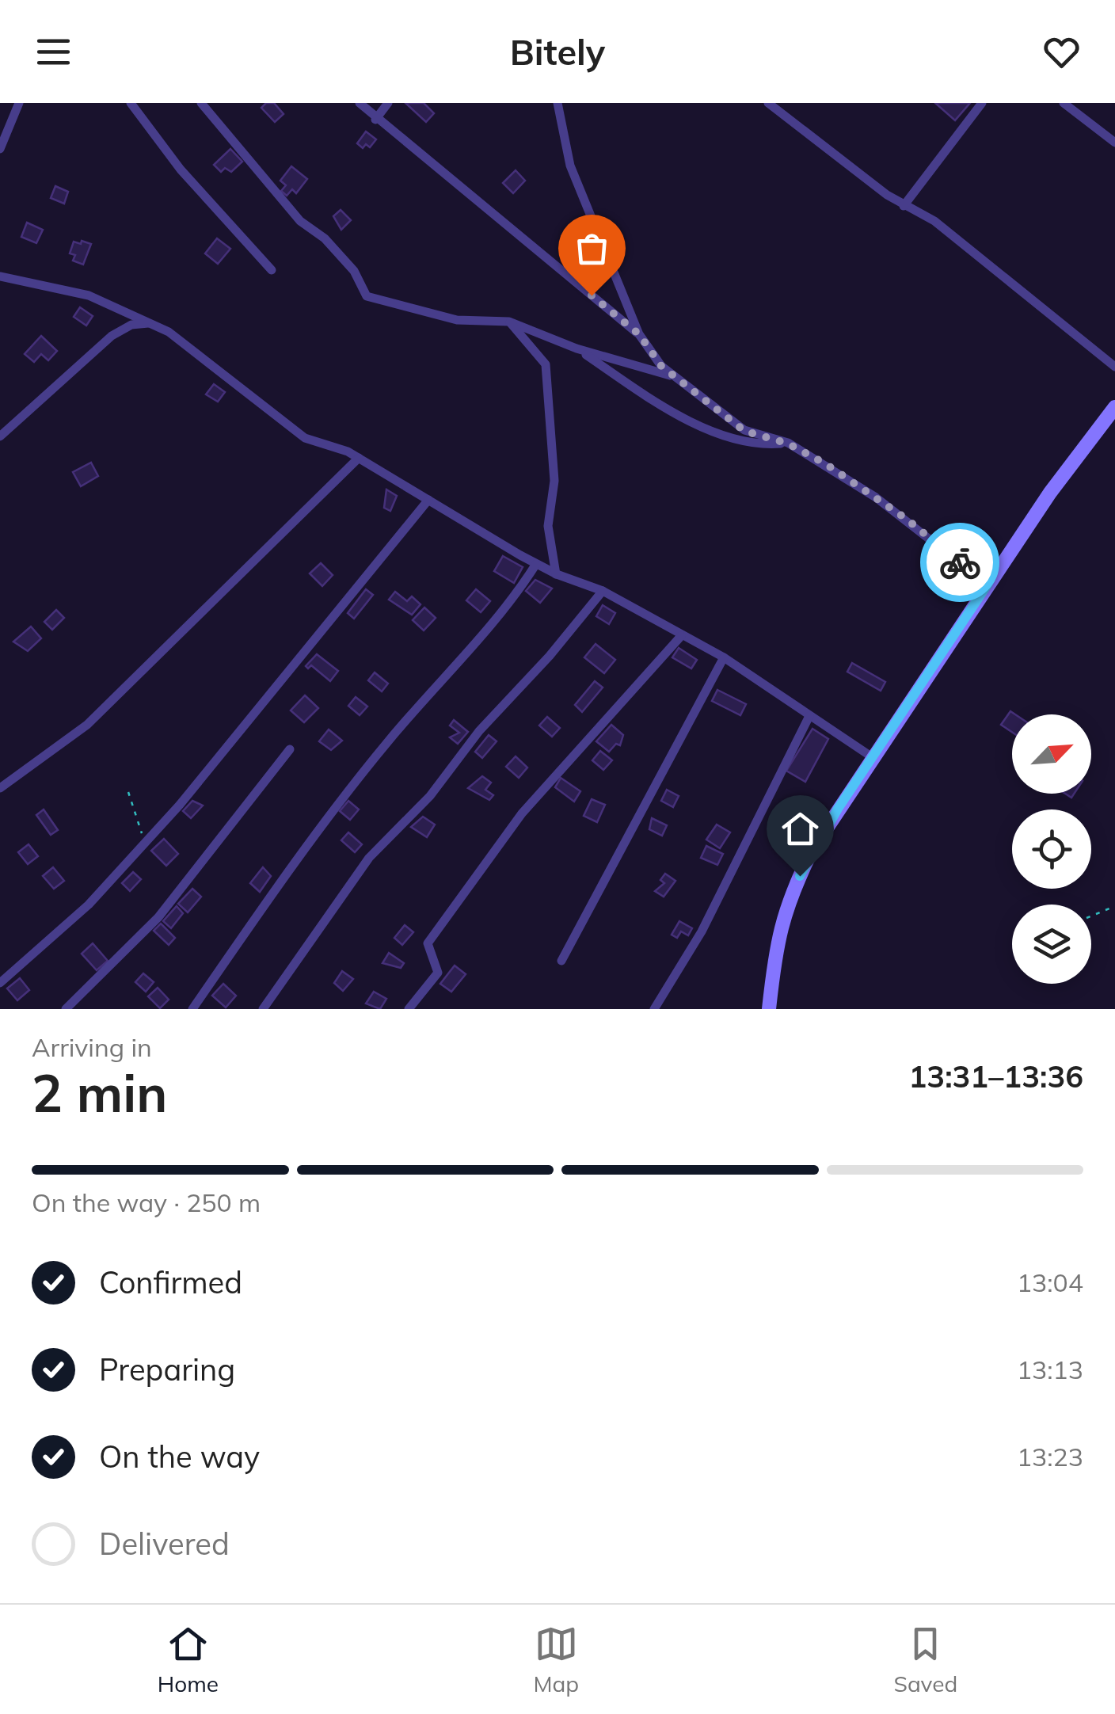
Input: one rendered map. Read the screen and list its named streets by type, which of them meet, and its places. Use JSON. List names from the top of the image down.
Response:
{
  "north": "top right",
  "page": {
    "header": "Bitely",
    "heading": ["2 min", "Arriving in", "13:31–13:36"],
    "bar": "On the way · 250 m",
    "list": [
      ["Confirmed", "13:04"],
      ["Preparing", "13:13"],
      ["On the way", "13:23"],
      "Delivered"
    ],
    "tabs": ["Home", "Map", "Saved"]
  }
}
